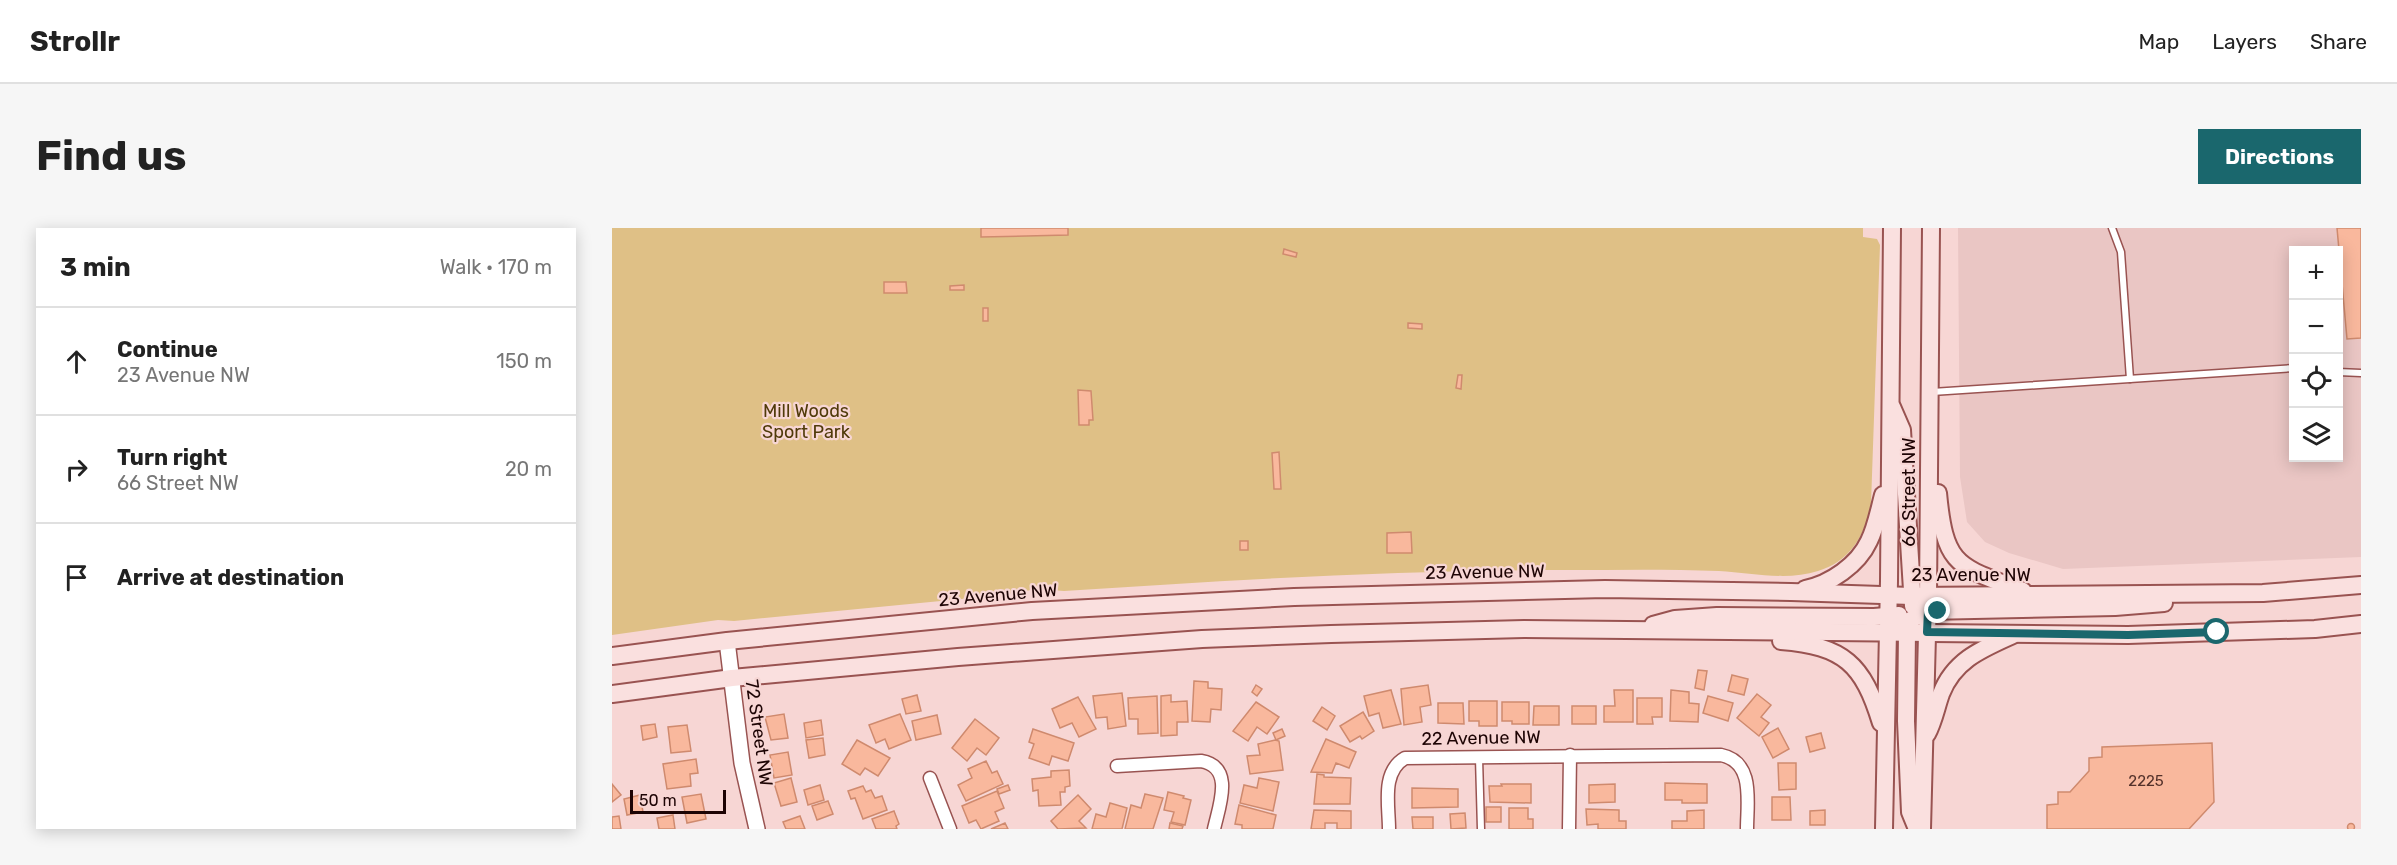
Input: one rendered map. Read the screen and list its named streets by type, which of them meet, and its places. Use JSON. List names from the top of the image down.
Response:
{
  "streets": {
    "main road": ["66 Street NW", "23 Avenue NW"],
    "street": ["72 Street NW", "22 Avenue NW"]
  },
  "crossings": [
    ["66 Street NW", "23 Avenue NW"],
    ["23 Avenue NW", "72 Street NW"]
  ],
  "parks": ["Mill Woods Sport Park"],
  "house_numbers": ["2225"],
  "scale_bar": "50 m",
  "page": {
    "header": "Strollr",
    "nav": ["Map", "Layers", "Share"],
    "buttons": "Directions",
    "title": "Find us",
    "heading": ["3 min", "Walk · 170 m"],
    "map_buttons": ["+", "−"],
    "list": [
      ["Continue", "23 Avenue NW", "150 m"],
      ["Turn right", "66 Street NW", "20 m"],
      "Arrive at destination"
    ],
    "scale": "50 m"
  }
}
